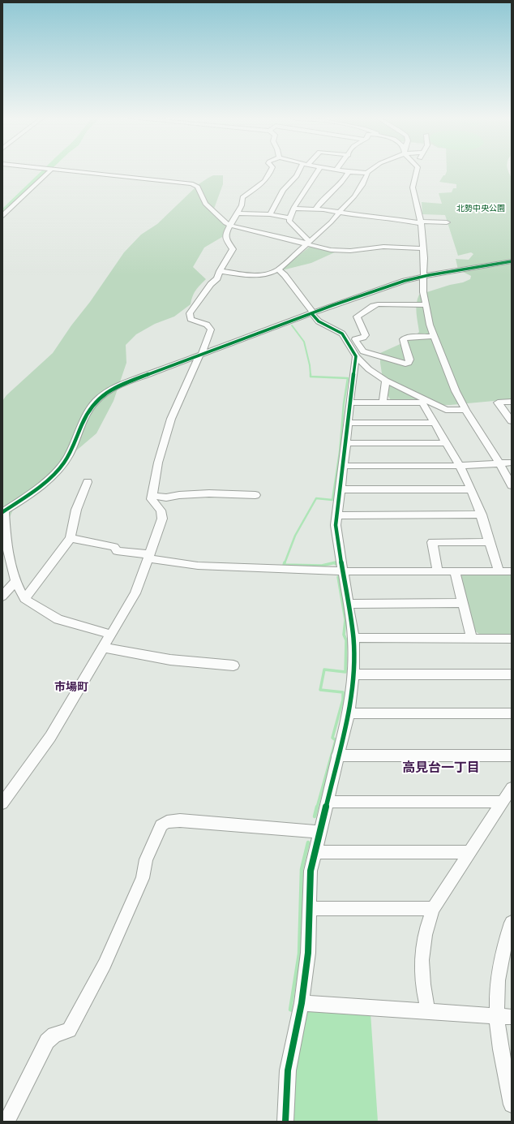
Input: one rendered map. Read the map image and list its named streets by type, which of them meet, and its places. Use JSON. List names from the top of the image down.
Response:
{
  "districts": ["市場町", "高見台一丁目"],
  "parks": ["北勢中央公園"]
}
